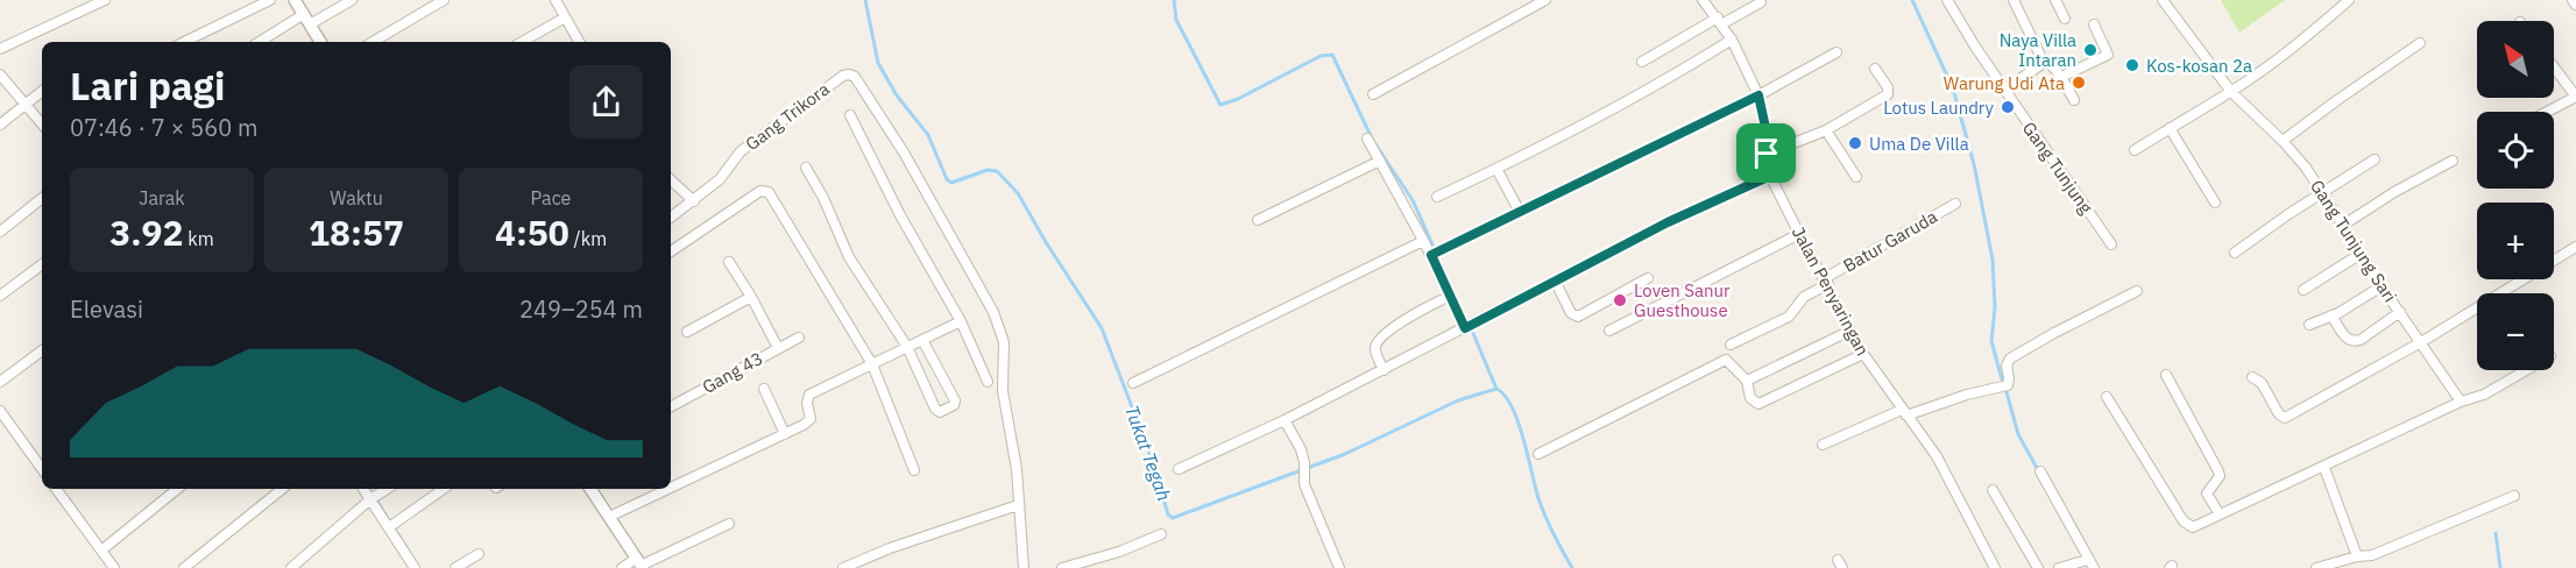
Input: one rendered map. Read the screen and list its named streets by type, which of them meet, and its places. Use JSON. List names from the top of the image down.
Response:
{
  "streets": {
    "street": [
      "Gang Trikora",
      "Gang Tunjung",
      "Batur Garuda",
      "Gang Tunjung Sari",
      "Jalan Penyaringan",
      "Gang 43"
    ]
  },
  "crossings": [
    ["Batur Garuda", "Jalan Penyaringan"]
  ],
  "water": ["Tukat Tegah"],
  "places": [
    "Naya Villa Intaran",
    "Kos-kosan 2a",
    "Warung Udi Ata",
    "Lotus Laundry",
    "Uma De Villa",
    "Loven Sanur Guesthouse"
  ],
  "north": "top left",
  "page": {
    "map_buttons": ["+", "−"],
    "heading": ["Lari pagi", "07:46 · 7 × 560 m"],
    "stats": [
      ["Jarak", "3.92 km"],
      ["Waktu", "18:57"],
      ["Pace", "4:50 /km"]
    ],
    "chart": ["Elevasi", "249–254 m"]
  }
}
